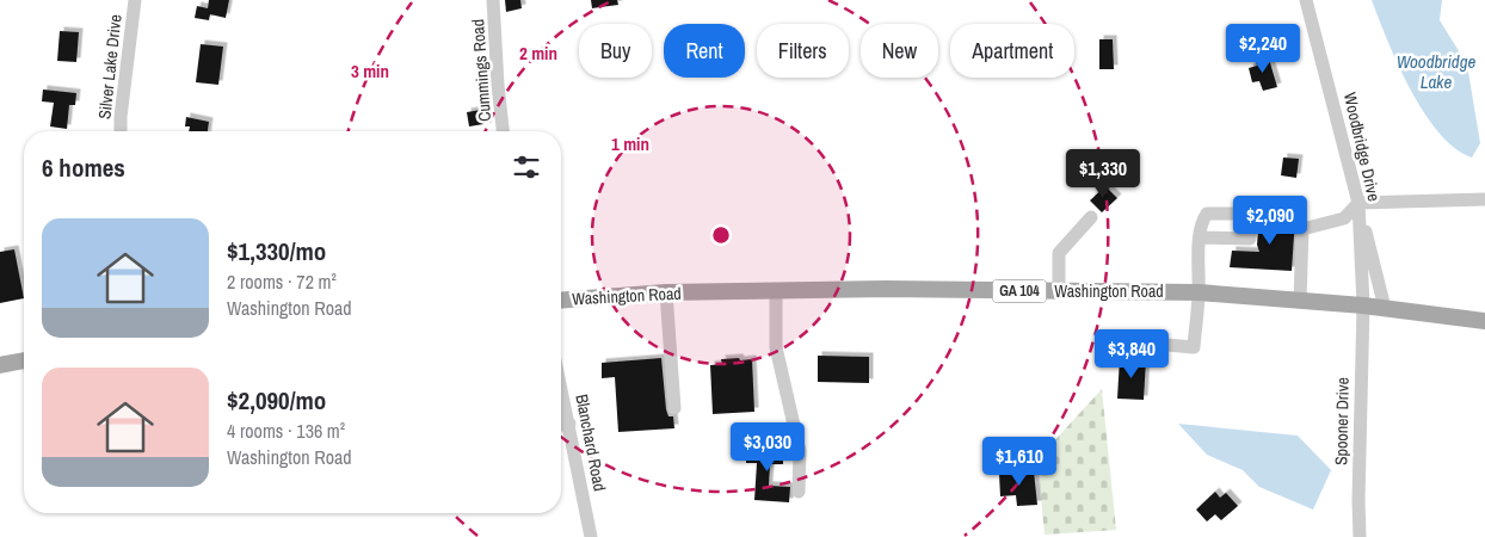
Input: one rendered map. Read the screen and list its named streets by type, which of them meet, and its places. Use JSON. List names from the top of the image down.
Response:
{
  "streets": {
    "main road": ["GA 104", "Washington Road"],
    "street": [
      "Silver Lake Drive",
      "Cummings Road",
      "Woodbridge Drive",
      "Spooner Drive",
      "Blanchard Road"
    ]
  },
  "crossings": [
    ["Woodbridge Drive", "Washington Road"],
    ["Woodbridge Drive", "Spooner Drive"],
    ["Washington Road", "Spooner Drive"]
  ],
  "water": ["Woodbridge Lake"],
  "page": {
    "price": [
      "$2,240",
      "$1,330",
      "$2,090",
      "$3,840",
      "$3,030",
      "$1,610"
    ],
    "chip": [
      "Buy",
      "Rent",
      "Filters",
      "New",
      "Apartment"
    ],
    "heading": "6 homes",
    "list": [
      {
        "name": "$1,330/mo",
        "note": "2 rooms · 72 m² · Washington Road"
      },
      {
        "name": "$2,090/mo",
        "note": "4 rooms · 136 m² · Washington Road"
      }
    ]
  },
  "rings": ["2 min", "3 min", "1 min"]
}
